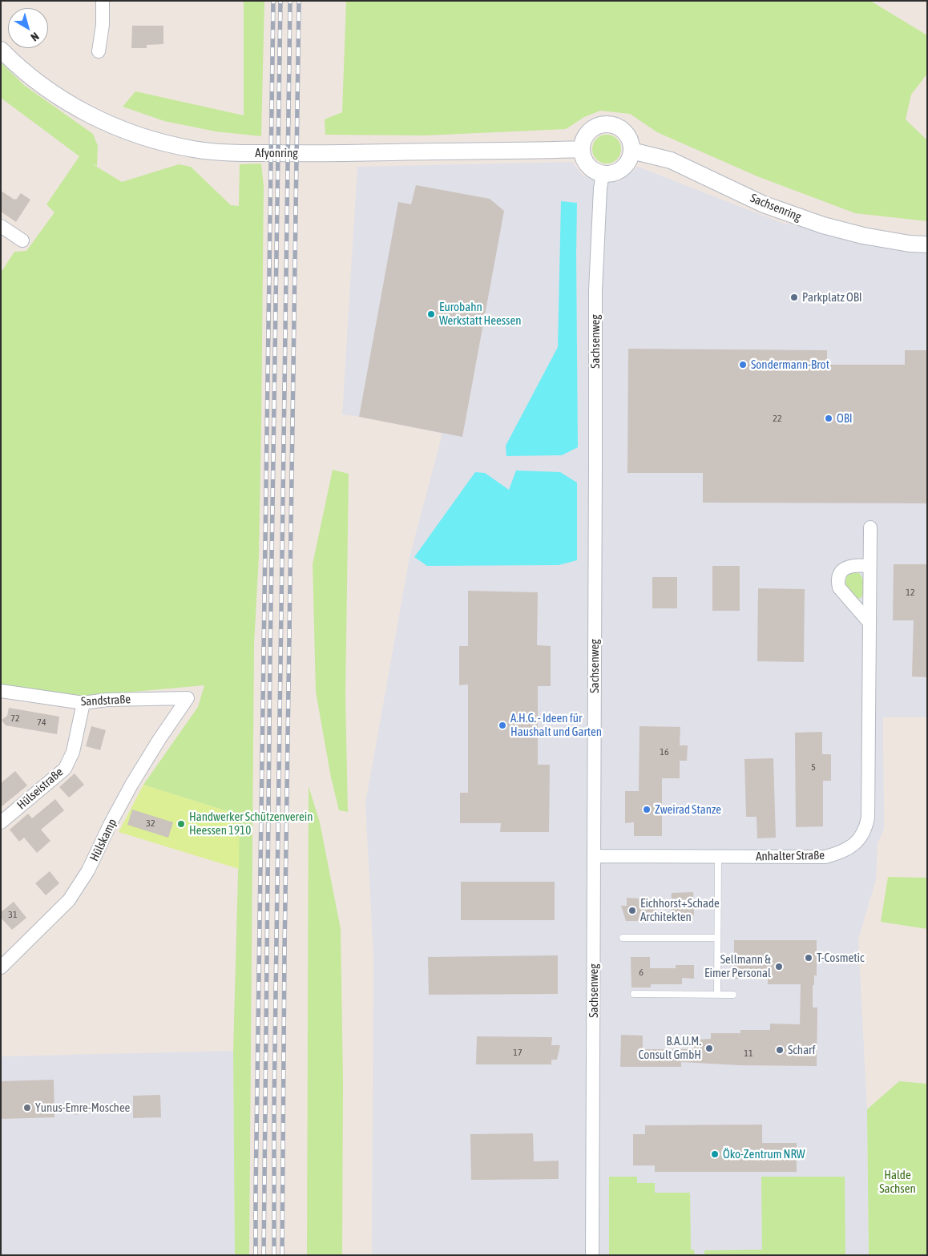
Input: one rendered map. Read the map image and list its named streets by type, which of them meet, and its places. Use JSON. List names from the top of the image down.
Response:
{
  "streets": {
    "street": [
      "Afyonring",
      "Sachsenring",
      "Sachsenweg",
      "Sandstraße",
      "Hülseistraße",
      "Hülskamp",
      "Anhalter Straße"
    ]
  },
  "crossings": [
    ["Afyonring", "Sachsenring"],
    ["Afyonring", "Sachsenweg"],
    ["Sachsenring", "Sachsenweg"],
    ["Sachsenweg", "Anhalter Straße"],
    ["Sandstraße", "Hülseistraße"],
    ["Sandstraße", "Hülskamp"]
  ],
  "parks": ["Halde Sachsen"],
  "places": [
    "Parkplatz OBI",
    "Eurobahn Werkstatt Heessen",
    "Sondermann-Brot",
    "OBI",
    "A.H.G. - Ideen für Haushalt und Garten",
    "Zweirad Stanze",
    "Handwerker Schützenverein Heessen 1910",
    "Eichhorst+Schade Architekten",
    "T-Cosmetic",
    "Sellmann & Eimer Personal",
    "B.A.U.M. Consult GmbH",
    "Scharf",
    "Yunus-Emre-Moschee",
    "Öko-Zentrum NRW"
  ],
  "house_numbers": [
    "22",
    "12",
    "72",
    "74",
    "16",
    "5",
    "32",
    "31",
    "6",
    "17",
    "11"
  ],
  "north": "bottom right"
}
